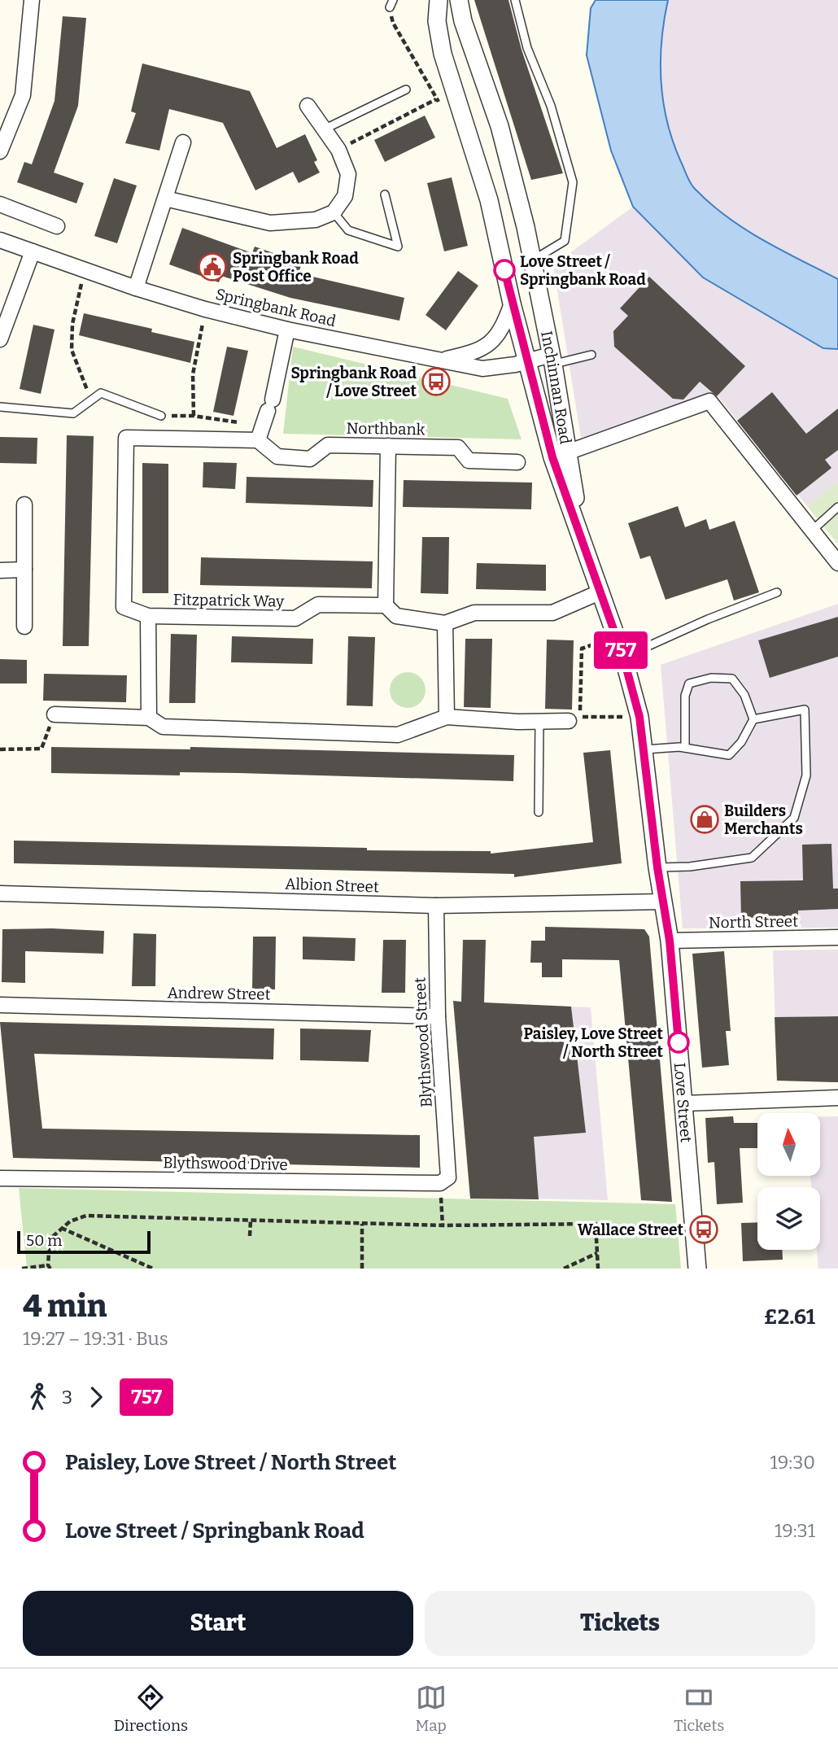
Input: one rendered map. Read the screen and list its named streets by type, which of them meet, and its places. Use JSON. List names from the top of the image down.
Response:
{
  "streets": {
    "street": [
      "Springbank Road",
      "Inchinnan Road",
      "Northbank",
      "Fitzpatrick Way",
      "Albion Street",
      "North Street",
      "Andrew Street",
      "Blythswood Street",
      "Love Street",
      "Blythswood Drive"
    ]
  },
  "crossings": [
    ["Springbank Road", "Inchinnan Road"],
    ["Inchinnan Road", "Love Street"],
    ["Fitzpatrick Way", "Love Street"],
    ["Albion Street", "Blythswood Street"],
    ["Albion Street", "Love Street"],
    ["North Street", "Love Street"],
    ["Andrew Street", "Blythswood Street"],
    ["Blythswood Street", "Blythswood Drive"]
  ],
  "places": {
    "public building": ["Springbank Road Post Office"],
    "other": ["Love Street / Springbank Road", "Paisley, Love Street / North Street"],
    "bus stop": ["Springbank Road / Love Street", "Wallace Street"],
    "shop": ["Builders Merchants"]
  },
  "lines": ["bus line 757"],
  "scale_bar": "50 m",
  "north": "top",
  "page": {
    "on_map": "757",
    "scale": "50 m",
    "heading": ["4 min", "19:27 – 19:31 · Bus", "£2.61"],
    "legs": ["3", "757"],
    "list": [
      {
        "name": "Paisley, Love Street / North Street",
        "value": "19:30"
      },
      {
        "name": "Love Street / Springbank Road",
        "value": "19:31"
      }
    ],
    "buttons": ["Start", "Tickets"],
    "tabs": ["Directions", "Map", "Tickets"]
  }
}
